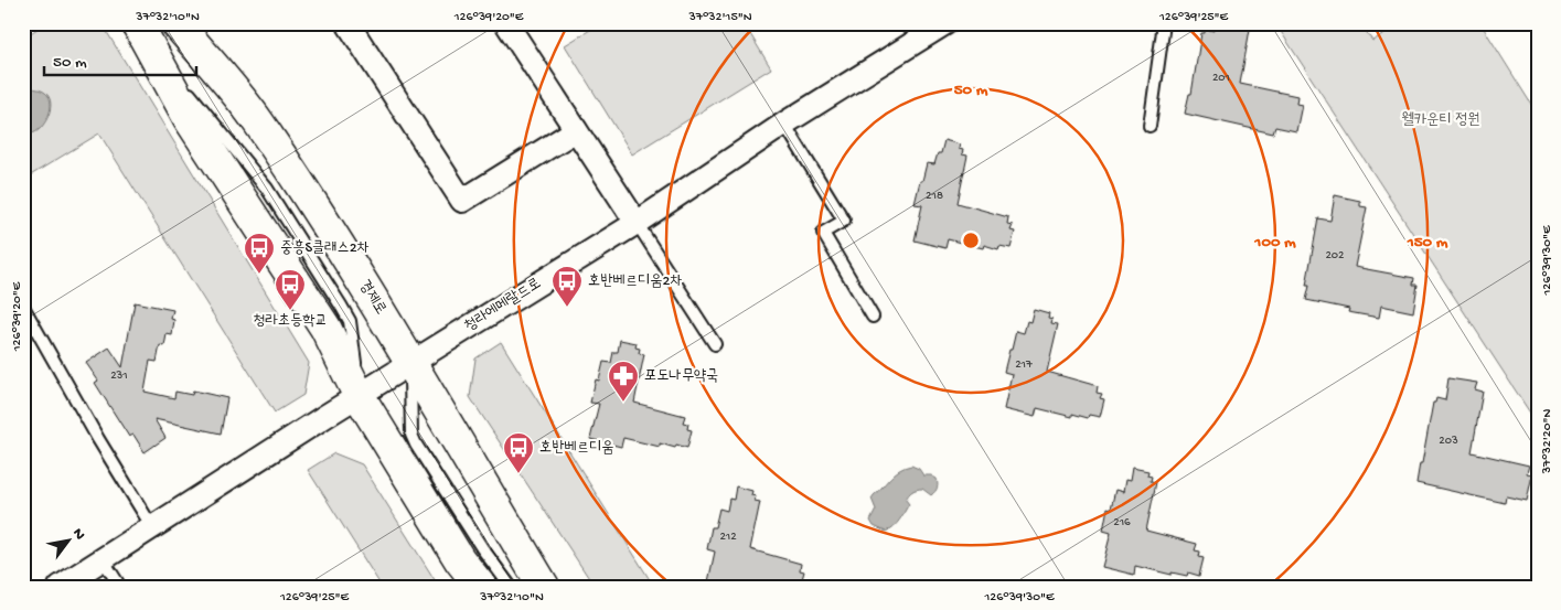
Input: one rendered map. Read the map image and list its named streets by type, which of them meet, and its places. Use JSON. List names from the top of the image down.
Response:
{
  "streets": {
    "main road": ["경제로"],
    "street": ["청라에메랄드로"]
  },
  "crossings": [
    ["경제로", "청라에메랄드로"]
  ],
  "parks": ["웰카운티 정원"],
  "places": {
    "bus stop": [
      "중흥S클래스2차",
      "호반베르디움2차",
      "청라초등학교",
      "호반베르디움"
    ],
    "pharmacy": ["포도나무약국"]
  },
  "house_numbers": [
    "201",
    "218",
    "202",
    "217",
    "231",
    "203",
    "216",
    "212"
  ],
  "scale_bar": "50 m",
  "north": "top right",
  "coordinates": [
    "37°32'10\"N",
    "126°39'20\"E",
    "37°32'15\"N",
    "126°39'25\"E",
    "126°39'30\"E",
    "37°32'20\"N"
  ],
  "rings": ["50 m", "100 m", "150 m"]
}
